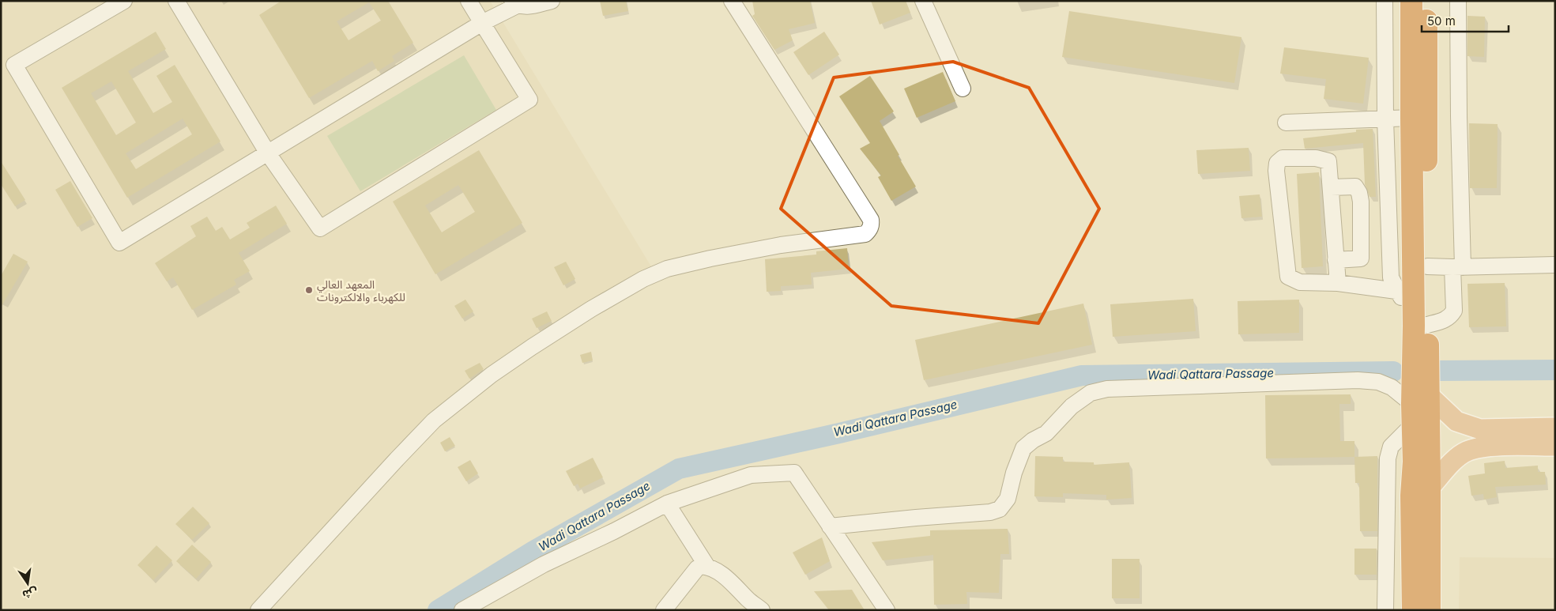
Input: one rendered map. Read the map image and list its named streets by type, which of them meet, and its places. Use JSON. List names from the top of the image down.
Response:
{
  "water": ["Wadi Qattara Passage"],
  "places": ["المعهد العالي للكهرباء والالكترونات"],
  "scale_bar": "50 m",
  "north": "bottom"
}
